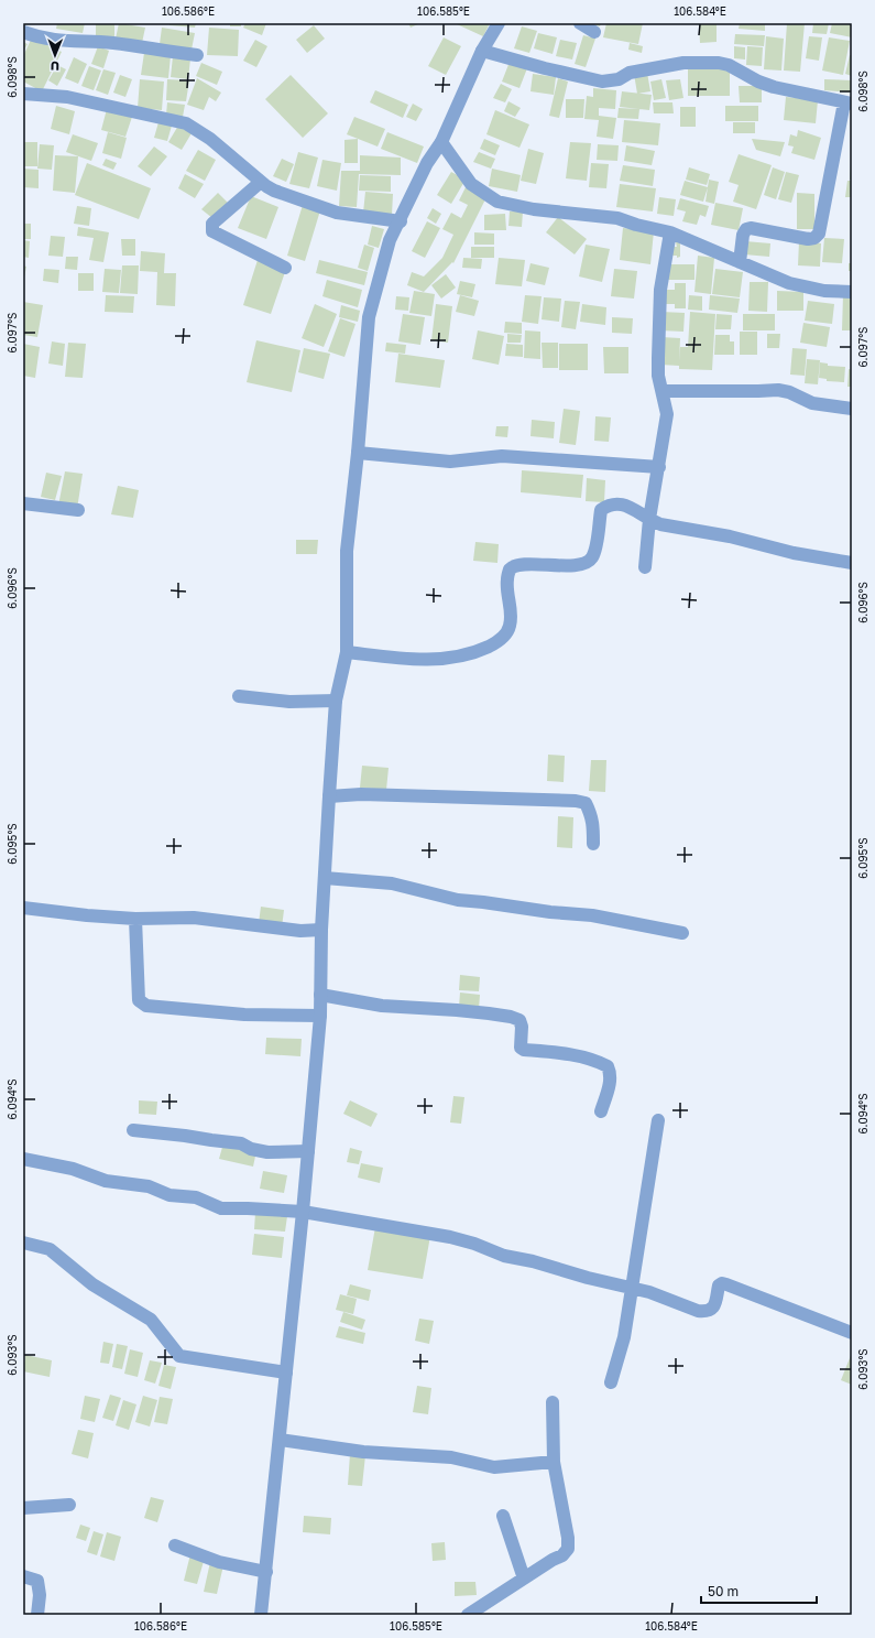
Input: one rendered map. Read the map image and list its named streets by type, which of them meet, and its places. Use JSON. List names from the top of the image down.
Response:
{
  "scale_bar": "50 m",
  "north": "bottom",
  "coordinates": [
    "106.586°E",
    "106.585°E",
    "106.584°E",
    "6.098°S",
    "6.097°S",
    "6.096°S",
    "6.095°S",
    "6.094°S",
    "6.093°S"
  ]
}
